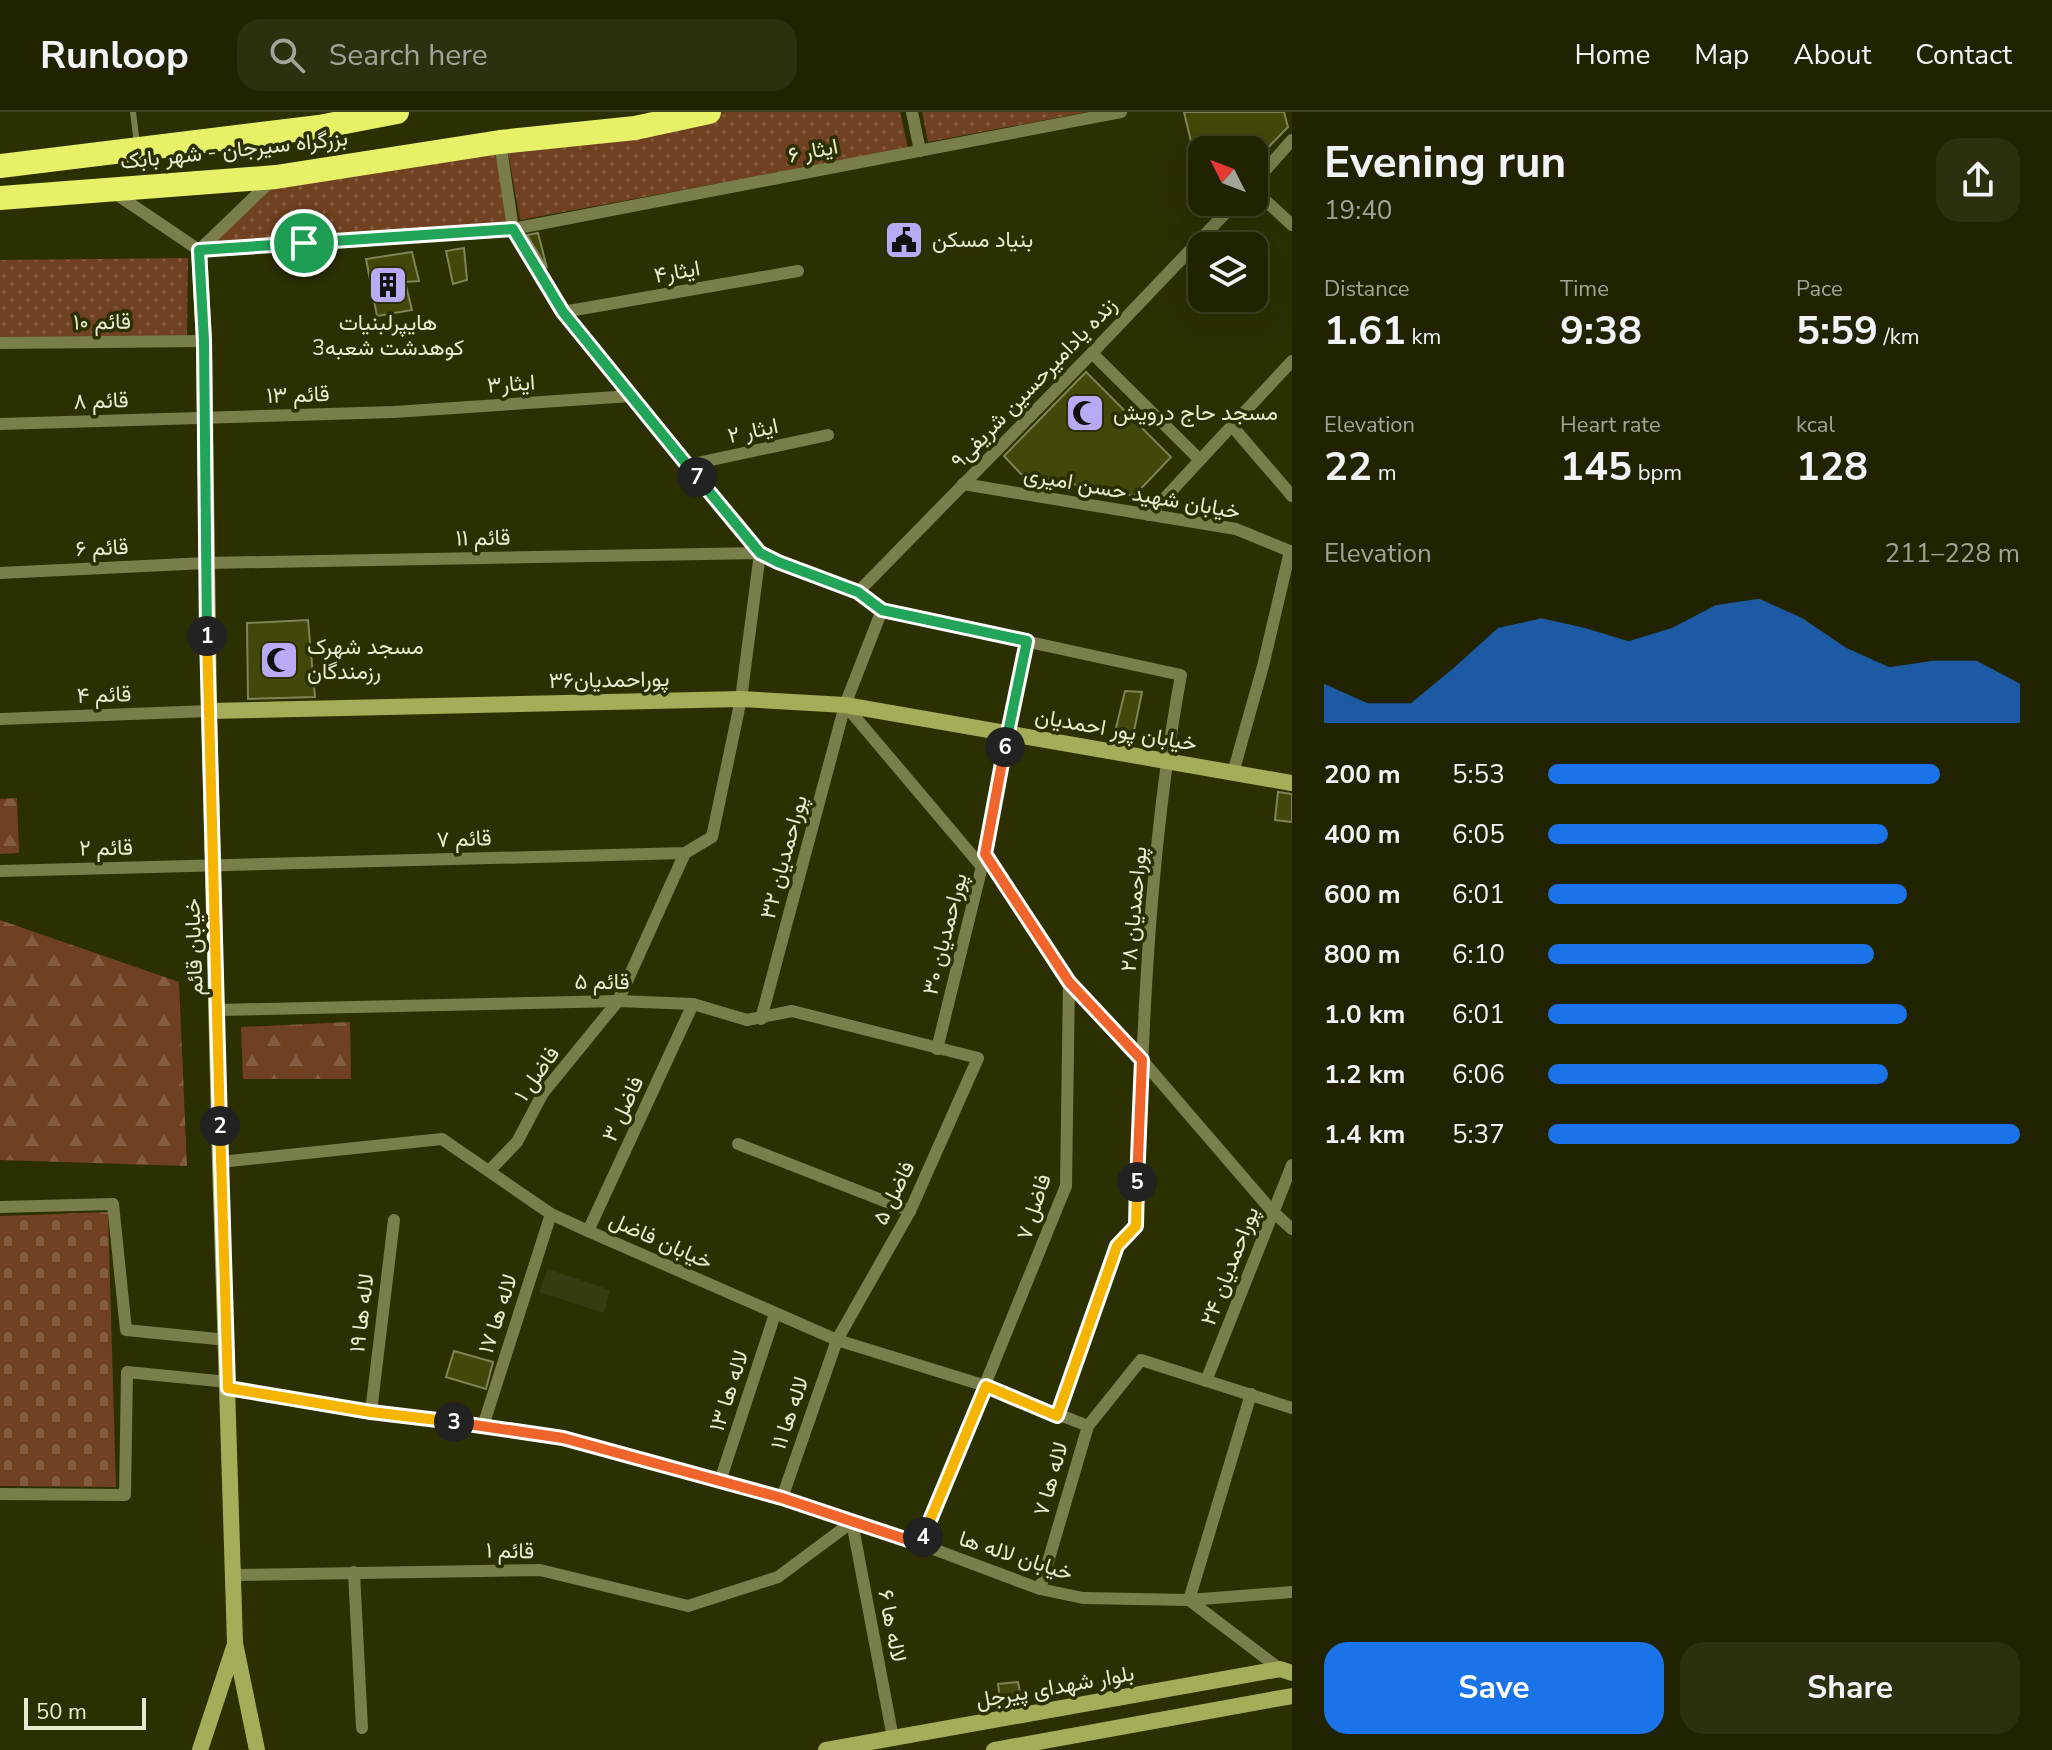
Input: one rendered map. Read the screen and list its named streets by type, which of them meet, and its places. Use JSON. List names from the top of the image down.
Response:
{
  "streets": {
    "highway": ["بزرگراه سیرجان - شهر بابک"],
    "street": [
      "ایثار ۶",
      "ایثار۴",
      "قائم ۱۰",
      "زنده یادامیرحسین شریفی۹",
      "ایثار۳",
      "قائم ۱۳",
      "قائم ۸",
      "ایثار ۲",
      "خیابان شهید حسن امیری",
      "قائم ۱۱",
      "قائم ۶",
      "پوراحمدیان۳۶",
      "قائم ۴",
      "خیابان پور احمدیان",
      "قائم ۷",
      "قائم ۲",
      "پوراحمدیان ۳۲",
      "پوراحمدیان ۲۸",
      "پوراحمدیان ۳۰",
      "خیابان قائم",
      "قائم ۵",
      "فاضل ۱",
      "فاضل ۳",
      "فاضل ۵",
      "فاضل ۷",
      "خیابان فاضل",
      "پوراحمدیان ۲۴",
      "لاله ها ۱۹",
      "لاله ها ۱۷",
      "لاله ها ۱۳",
      "لاله ها ۱۱",
      "لاله ها ۷",
      "قائم ۱",
      "خیابان لاله ها",
      "لاله ها ۶",
      "بلوار شهدای پیرجل"
    ]
  },
  "crossings": [
    ["ایثار ۶", "خیابان قائم"],
    ["قائم ۱۰", "خیابان قائم"],
    ["زنده یادامیرحسین شریفی۹", "خیابان شهید حسن امیری"],
    ["ایثار۳", "قائم ۱۳"],
    ["قائم ۱۳", "قائم ۸"],
    ["قائم ۱۳", "خیابان قائم"],
    ["قائم ۸", "خیابان قائم"],
    ["قائم ۱۱", "قائم ۶"],
    ["قائم ۱۱", "خیابان قائم"],
    ["قائم ۶", "خیابان قائم"],
    ["پوراحمدیان۳۶", "قائم ۴"],
    ["پوراحمدیان۳۶", "خیابان پور احمدیان"],
    ["پوراحمدیان۳۶", "قائم ۷"],
    ["پوراحمدیان۳۶", "خیابان قائم"],
    ["قائم ۴", "خیابان قائم"],
    ["خیابان پور احمدیان", "قائم ۷"],
    ["خیابان پور احمدیان", "پوراحمدیان ۳۲"],
    ["خیابان پور احمدیان", "پوراحمدیان ۲۸"],
    ["خیابان پور احمدیان", "پوراحمدیان ۳۰"],
    ["قائم ۷", "قائم ۲"],
    ["قائم ۷", "خیابان قائم"],
    ["قائم ۷", "فاضل ۱"],
    ["قائم ۲", "خیابان قائم"],
    ["پوراحمدیان ۳۲", "قائم ۵"],
    ["پوراحمدیان ۲۸", "پوراحمدیان ۳۰"],
    ["پوراحمدیان ۲۸", "خیابان فاضل"],
    ["پوراحمدیان ۳۰", "قائم ۵"],
    ["خیابان قائم", "قائم ۵"],
    ["خیابان قائم", "خیابان فاضل"],
    ["خیابان قائم", "قائم ۱"],
    ["خیابان قائم", "خیابان لاله ها"],
    ["قائم ۵", "فاضل ۱"],
    ["قائم ۵", "فاضل ۳"],
    ["قائم ۵", "فاضل ۵"],
    ["فاضل ۱", "خیابان فاضل"],
    ["فاضل ۳", "خیابان فاضل"],
    ["فاضل ۵", "خیابان فاضل"],
    ["فاضل ۵", "لاله ها ۱۱"],
    ["فاضل ۷", "خیابان فاضل"],
    ["فاضل ۷", "خیابان لاله ها"],
    ["خیابان فاضل", "لاله ها ۱۷"],
    ["خیابان فاضل", "لاله ها ۱۳"],
    ["خیابان فاضل", "لاله ها ۱۱"],
    ["خیابان فاضل", "لاله ها ۷"],
    ["لاله ها ۱۹", "خیابان لاله ها"],
    ["لاله ها ۱۷", "خیابان لاله ها"],
    ["لاله ها ۱۳", "خیابان لاله ها"],
    ["لاله ها ۱۱", "خیابان لاله ها"],
    ["لاله ها ۷", "خیابان لاله ها"],
    ["قائم ۱", "خیابان لاله ها"],
    ["قائم ۱", "لاله ها ۶"],
    ["خیابان لاله ها", "لاله ها ۶"],
    ["لاله ها ۶", "بلوار شهدای پیرجل"]
  ],
  "places": {
    "public building": ["بنیاد مسکن"],
    "building": ["هایپرلبنیات کوهدشت شعبه3"],
    "mosque": ["مسجد حاج درویش", "مسجد شهرک رزمندگان"]
  },
  "scale_bar": "50 m",
  "north": "top left",
  "page": {
    "header": "Runloop",
    "search": "Search here",
    "nav": [
      "Home",
      "Map",
      "About",
      "Contact"
    ],
    "heading": ["Evening run", "19:40"],
    "stats": [
      ["Distance", "1.61 km"],
      ["Time", "9:38"],
      ["Pace", "5:59 /km"],
      ["Elevation", "22 m"],
      ["Heart rate", "145 bpm"],
      ["kcal", "128"]
    ],
    "pins": [
      "7",
      "1",
      "6",
      "2",
      "5",
      "3",
      "4"
    ],
    "chart": ["Elevation", "211–228 m"],
    "list": [
      {
        "name": "200 m",
        "note": "5:53"
      },
      {
        "name": "400 m",
        "note": "6:05"
      },
      {
        "name": "600 m",
        "note": "6:01"
      },
      {
        "name": "800 m",
        "note": "6:10"
      },
      {
        "name": "1.0 km",
        "note": "6:01"
      },
      {
        "name": "1.2 km",
        "note": "6:06"
      },
      {
        "name": "1.4 km",
        "note": "5:37"
      }
    ],
    "buttons": ["Save", "Share"],
    "scale": "50 m"
  }
}
